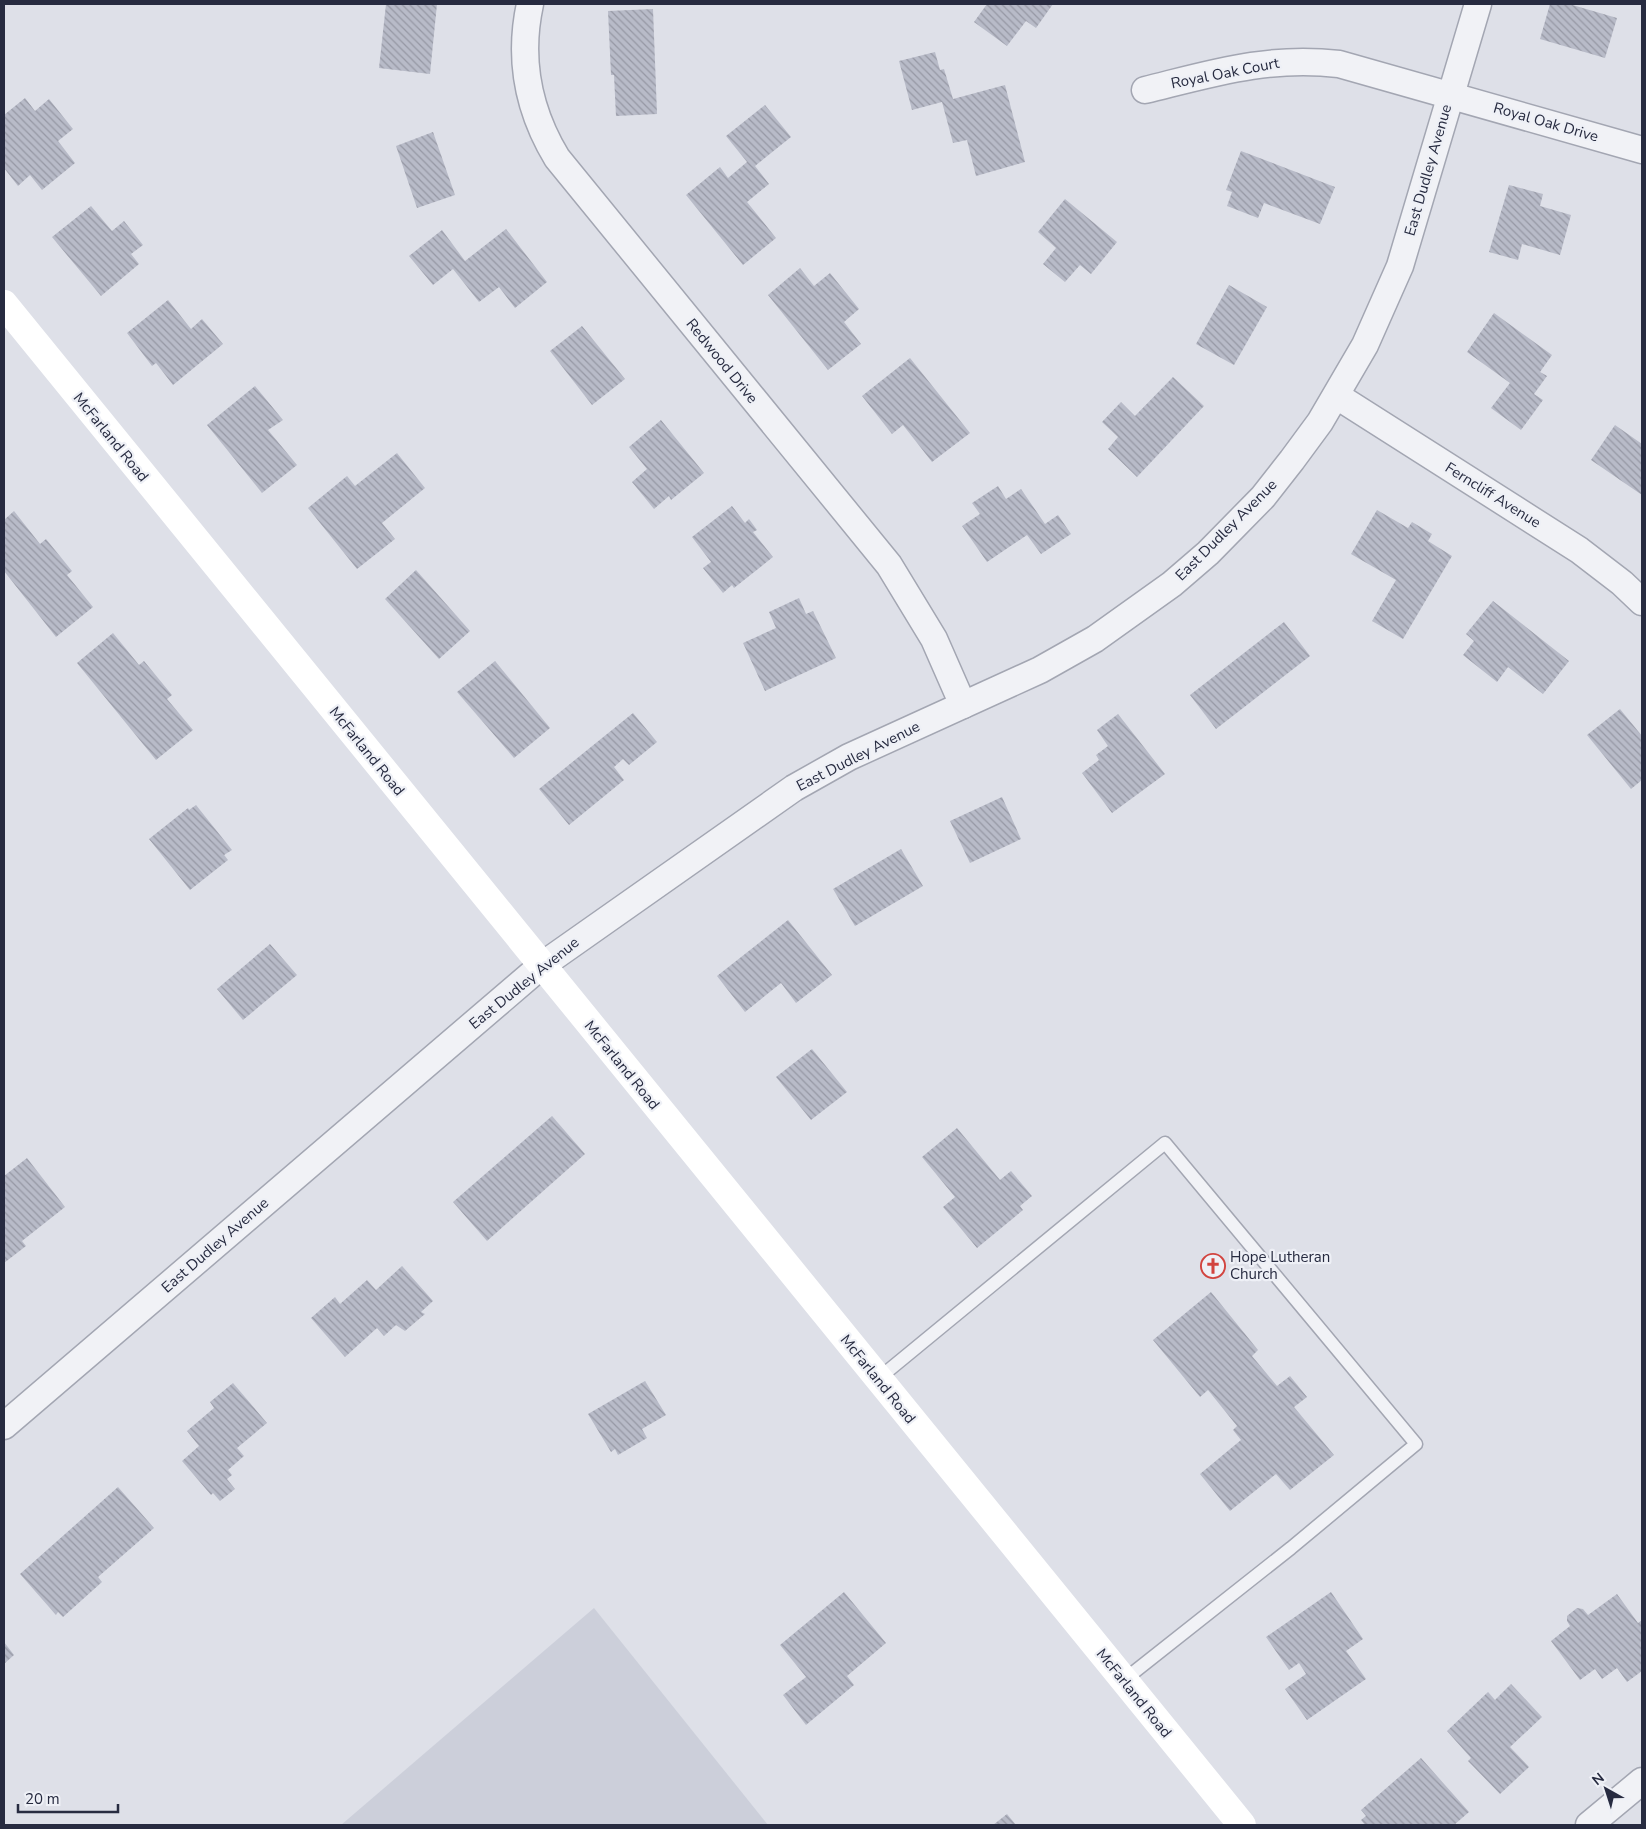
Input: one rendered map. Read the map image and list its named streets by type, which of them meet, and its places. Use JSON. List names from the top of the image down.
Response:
{
  "streets": {
    "street": [
      "Royal Oak Court",
      "Royal Oak Drive",
      "East Dudley Avenue",
      "Redwood Drive",
      "McFarland Road",
      "Ferncliff Avenue"
    ]
  },
  "crossings": [
    ["Royal Oak Court", "Royal Oak Drive"],
    ["Royal Oak Court", "East Dudley Avenue"],
    ["Royal Oak Drive", "East Dudley Avenue"],
    ["East Dudley Avenue", "Redwood Drive"],
    ["East Dudley Avenue", "McFarland Road"],
    ["East Dudley Avenue", "Ferncliff Avenue"]
  ],
  "places": {
    "church": ["Hope Lutheran Church"]
  },
  "scale_bar": "20 m",
  "north": "top left"
}
